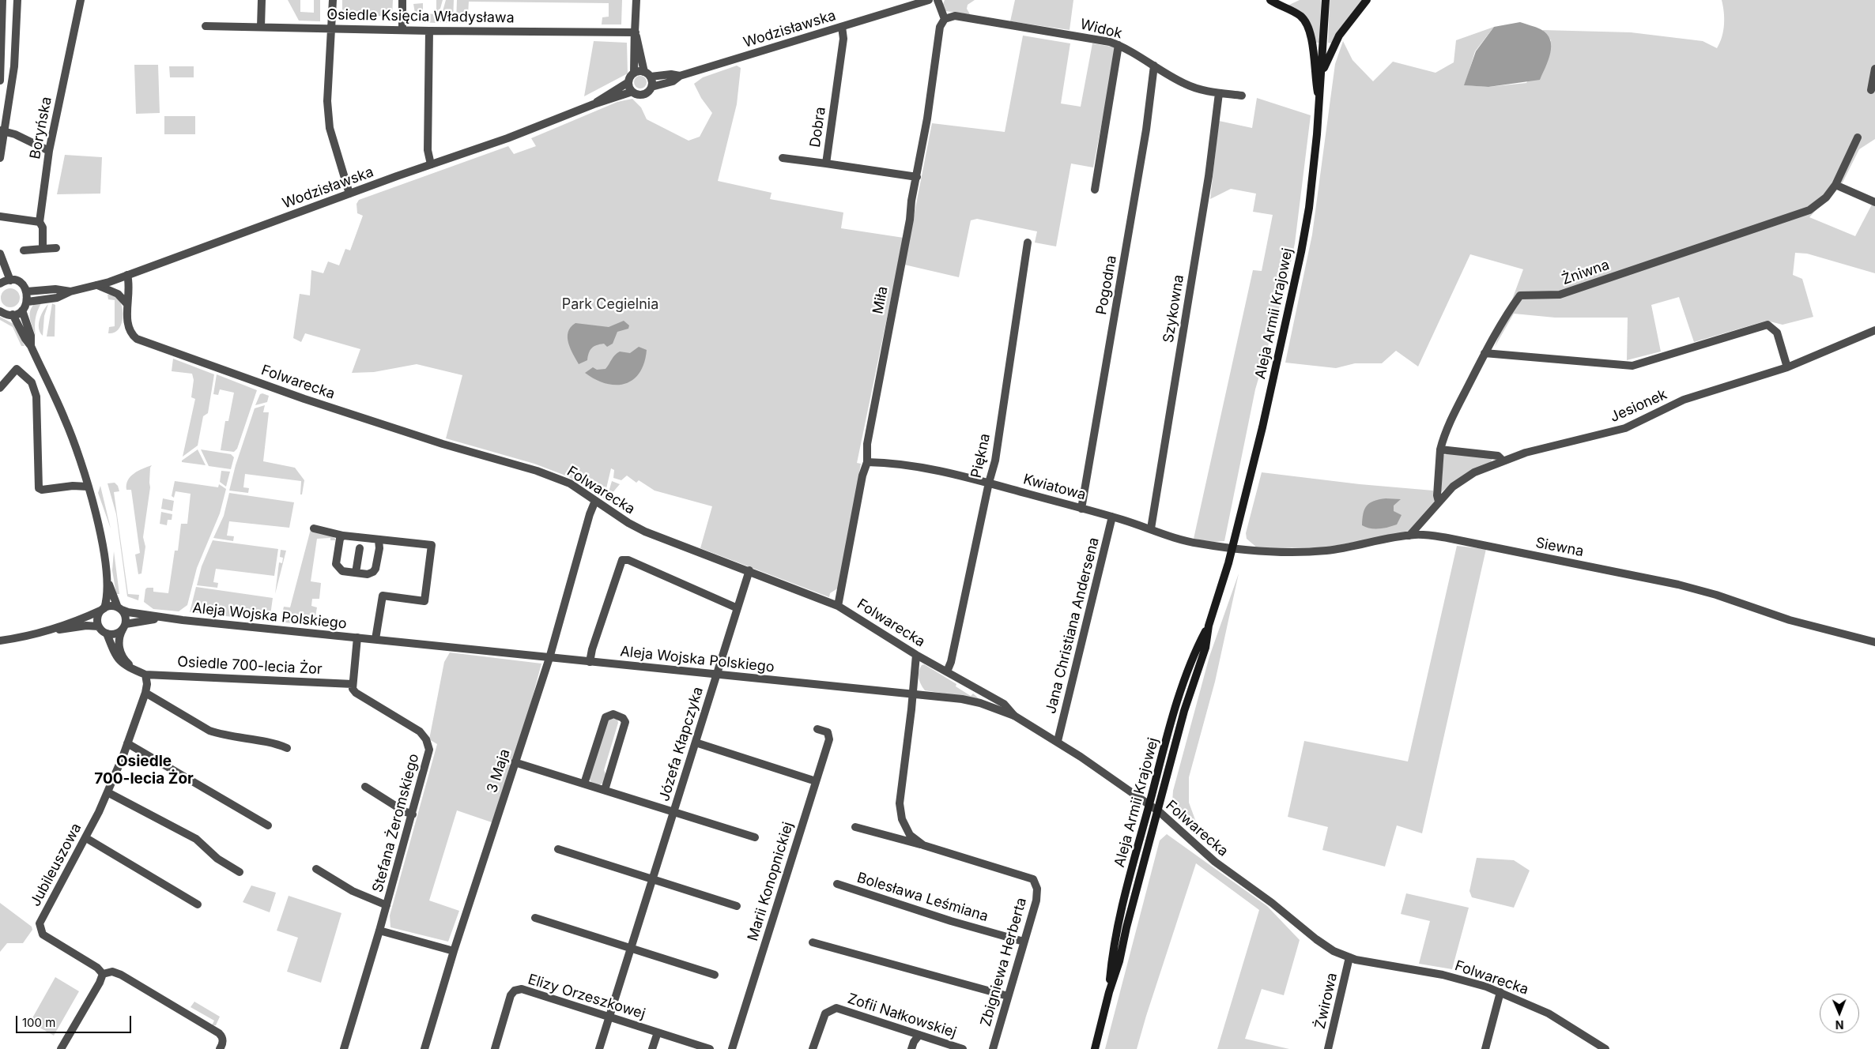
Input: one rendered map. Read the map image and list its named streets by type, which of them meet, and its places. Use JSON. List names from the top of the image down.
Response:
{
  "streets": {
    "main road": ["Aleja Armii Krajowej"],
    "street": [
      "Osiedle Księcia Władysława",
      "Wodzisławska",
      "Widok",
      "Dobra",
      "Boryńska",
      "Żniwna",
      "Pogodna",
      "Miła",
      "Szykowna",
      "Folwarecka",
      "Jesionek",
      "Piękna",
      "Kwiatowa",
      "Siewna",
      "Aleja Wojska Polskiego",
      "Jana Christiana Andersena",
      "Osiedle 700-lecia Żor",
      "Józefa Kłapczyka",
      "3 Maja",
      "Stefana Żeromskiego",
      "Jubileuszowa",
      "Marii Konopnickiej",
      "Bolesława Leśmiana",
      "Zbigniewa Herberta",
      "Elizy Orzeszkowej",
      "Żwirowa",
      "Zofii Nałkowskiej"
    ]
  },
  "crossings": [
    ["Wodzisławska", "Dobra"],
    ["Wodzisławska", "Folwarecka"],
    ["Widok", "Pogodna"],
    ["Widok", "Miła"],
    ["Widok", "Szykowna"],
    ["Dobra", "Miła"],
    ["Żniwna", "Jesionek"],
    ["Pogodna", "Kwiatowa"],
    ["Miła", "Folwarecka"],
    ["Miła", "Kwiatowa"],
    ["Szykowna", "Kwiatowa"],
    ["Aleja Armii Krajowej", "Folwarecka"],
    ["Aleja Armii Krajowej", "Kwiatowa"],
    ["Aleja Armii Krajowej", "Siewna"],
    ["Folwarecka", "Piękna"],
    ["Folwarecka", "Aleja Wojska Polskiego"],
    ["Folwarecka", "Jana Christiana Andersena"],
    ["Folwarecka", "Józefa Kłapczyka"],
    ["Folwarecka", "3 Maja"],
    ["Folwarecka", "Zbigniewa Herberta"],
    ["Folwarecka", "Żwirowa"],
    ["Jesionek", "Siewna"],
    ["Piękna", "Kwiatowa"],
    ["Kwiatowa", "Siewna"],
    ["Kwiatowa", "Jana Christiana Andersena"],
    ["Aleja Wojska Polskiego", "Józefa Kłapczyka"],
    ["Aleja Wojska Polskiego", "3 Maja"],
    ["Aleja Wojska Polskiego", "Zbigniewa Herberta"],
    ["Osiedle 700-lecia Żor", "Stefana Żeromskiego"],
    ["Osiedle 700-lecia Żor", "Jubileuszowa"],
    ["Józefa Kłapczyka", "Elizy Orzeszkowej"],
    ["Bolesława Leśmiana", "Zbigniewa Herberta"]
  ],
  "districts": ["Osiedle 700-lecia Żor"],
  "parks": ["Park Cegielnia"],
  "scale_bar": "100 m",
  "north": "bottom"
}
